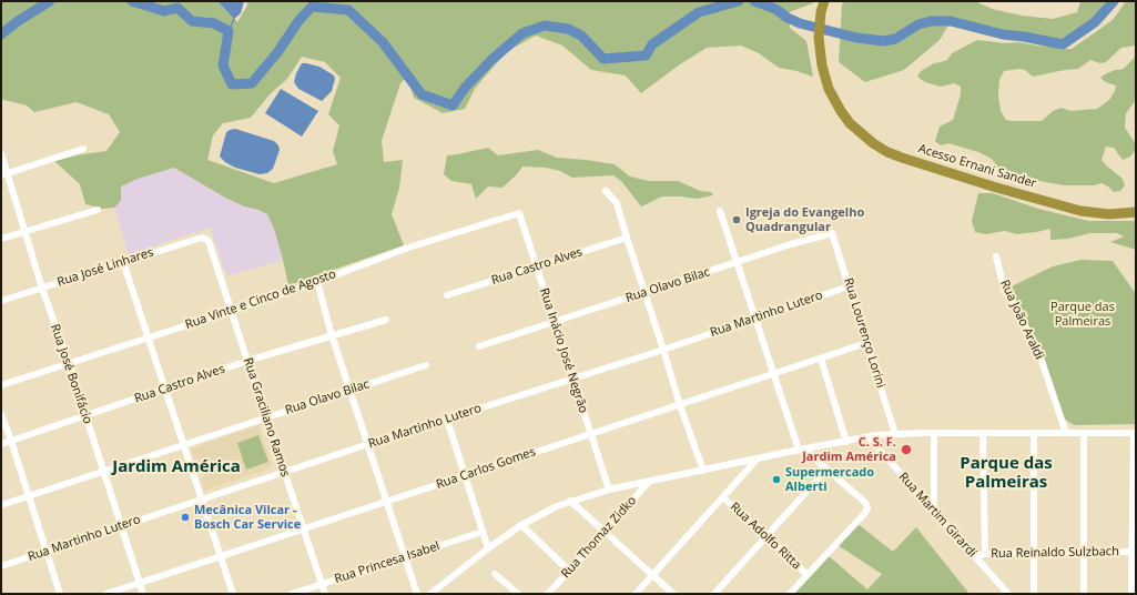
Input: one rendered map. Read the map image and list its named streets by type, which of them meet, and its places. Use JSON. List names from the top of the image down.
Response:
{
  "streets": {
    "highway": ["Acesso Ernani Sander"],
    "street": [
      "Rua Castro Alves",
      "Rua José Linhares",
      "Rua Olavo Bilac",
      "Rua Vinte e Cinco de Agosto",
      "Rua Martinho Lutero",
      "Rua João Araldi",
      "Rua Lourenço Lorini",
      "Rua Inácio José Negrão",
      "Rua José Bonifácio",
      "Rua Graciliano Ramos",
      "Rua Carlos Gomes",
      "Rua Martim Girardi",
      "Rua Adolfo Ritta",
      "Rua Thomaz Zidko",
      "Rua Reinaldo Sulzbach",
      "Rua Princesa Isabel"
    ]
  },
  "crossings": [
    ["Rua Castro Alves", "Rua Inácio José Negrão"],
    ["Rua Castro Alves", "Rua José Bonifácio"],
    ["Rua Castro Alves", "Rua Graciliano Ramos"],
    ["Rua José Linhares", "Rua José Bonifácio"],
    ["Rua José Linhares", "Rua Graciliano Ramos"],
    ["Rua Olavo Bilac", "Rua Lourenço Lorini"],
    ["Rua Olavo Bilac", "Rua Inácio José Negrão"],
    ["Rua Olavo Bilac", "Rua José Bonifácio"],
    ["Rua Olavo Bilac", "Rua Graciliano Ramos"],
    ["Rua Vinte e Cinco de Agosto", "Rua Inácio José Negrão"],
    ["Rua Vinte e Cinco de Agosto", "Rua José Bonifácio"],
    ["Rua Vinte e Cinco de Agosto", "Rua Graciliano Ramos"],
    ["Rua Martinho Lutero", "Rua Lourenço Lorini"],
    ["Rua Martinho Lutero", "Rua Inácio José Negrão"],
    ["Rua Martinho Lutero", "Rua José Bonifácio"],
    ["Rua Martinho Lutero", "Rua Graciliano Ramos"],
    ["Rua Lourenço Lorini", "Rua Carlos Gomes"],
    ["Rua Inácio José Negrão", "Rua Carlos Gomes"],
    ["Rua José Bonifácio", "Rua Carlos Gomes"],
    ["Rua Graciliano Ramos", "Rua Carlos Gomes"],
    ["Rua Graciliano Ramos", "Rua Princesa Isabel"],
    ["Rua Martim Girardi", "Rua Reinaldo Sulzbach"]
  ],
  "districts": ["Parque das Palmeiras", "Jardim América"],
  "parks": ["Parque das Palmeiras"],
  "places": [
    "Igreja do Evangelho Quadrangular",
    "C. S. F. Jardim América",
    "Supermercado Alberti",
    "Mecânica Vilcar - Bosch Car Service"
  ]
}
